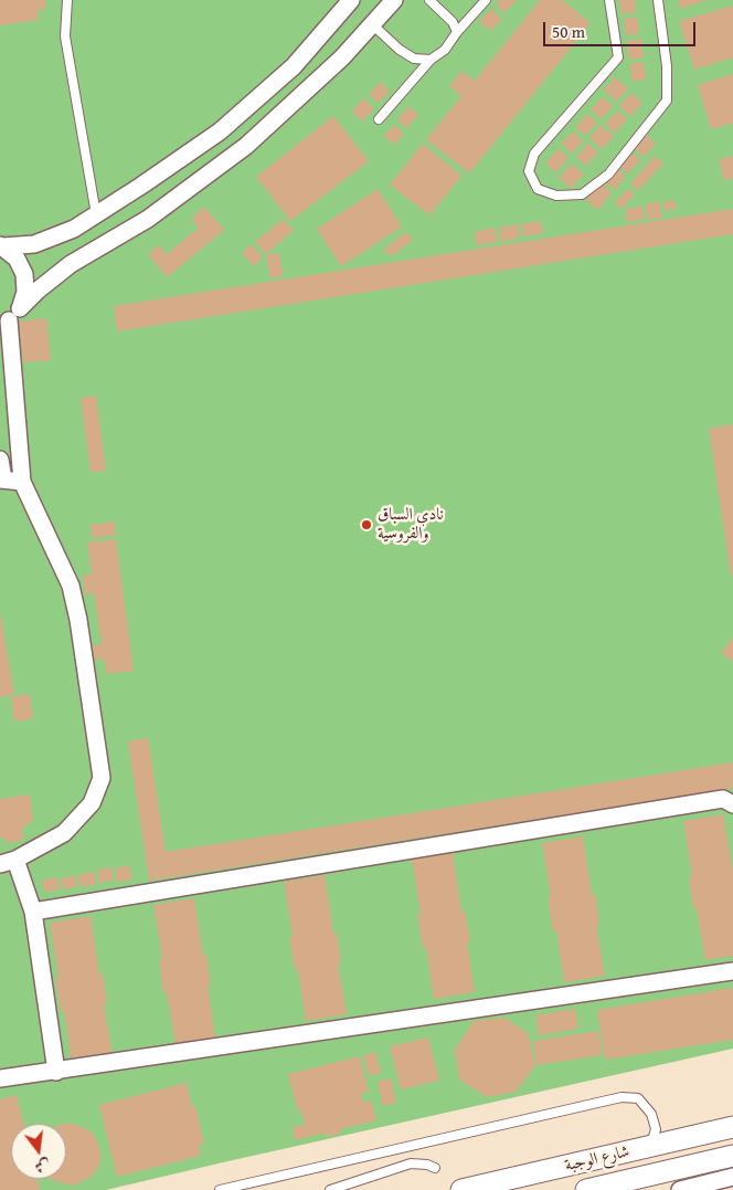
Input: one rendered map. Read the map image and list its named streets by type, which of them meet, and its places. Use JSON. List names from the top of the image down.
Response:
{
  "streets": {
    "street": ["شارع الوجبة"]
  },
  "places": ["نادي السباق والفروسية"],
  "scale_bar": "50 m",
  "north": "bottom"
}
